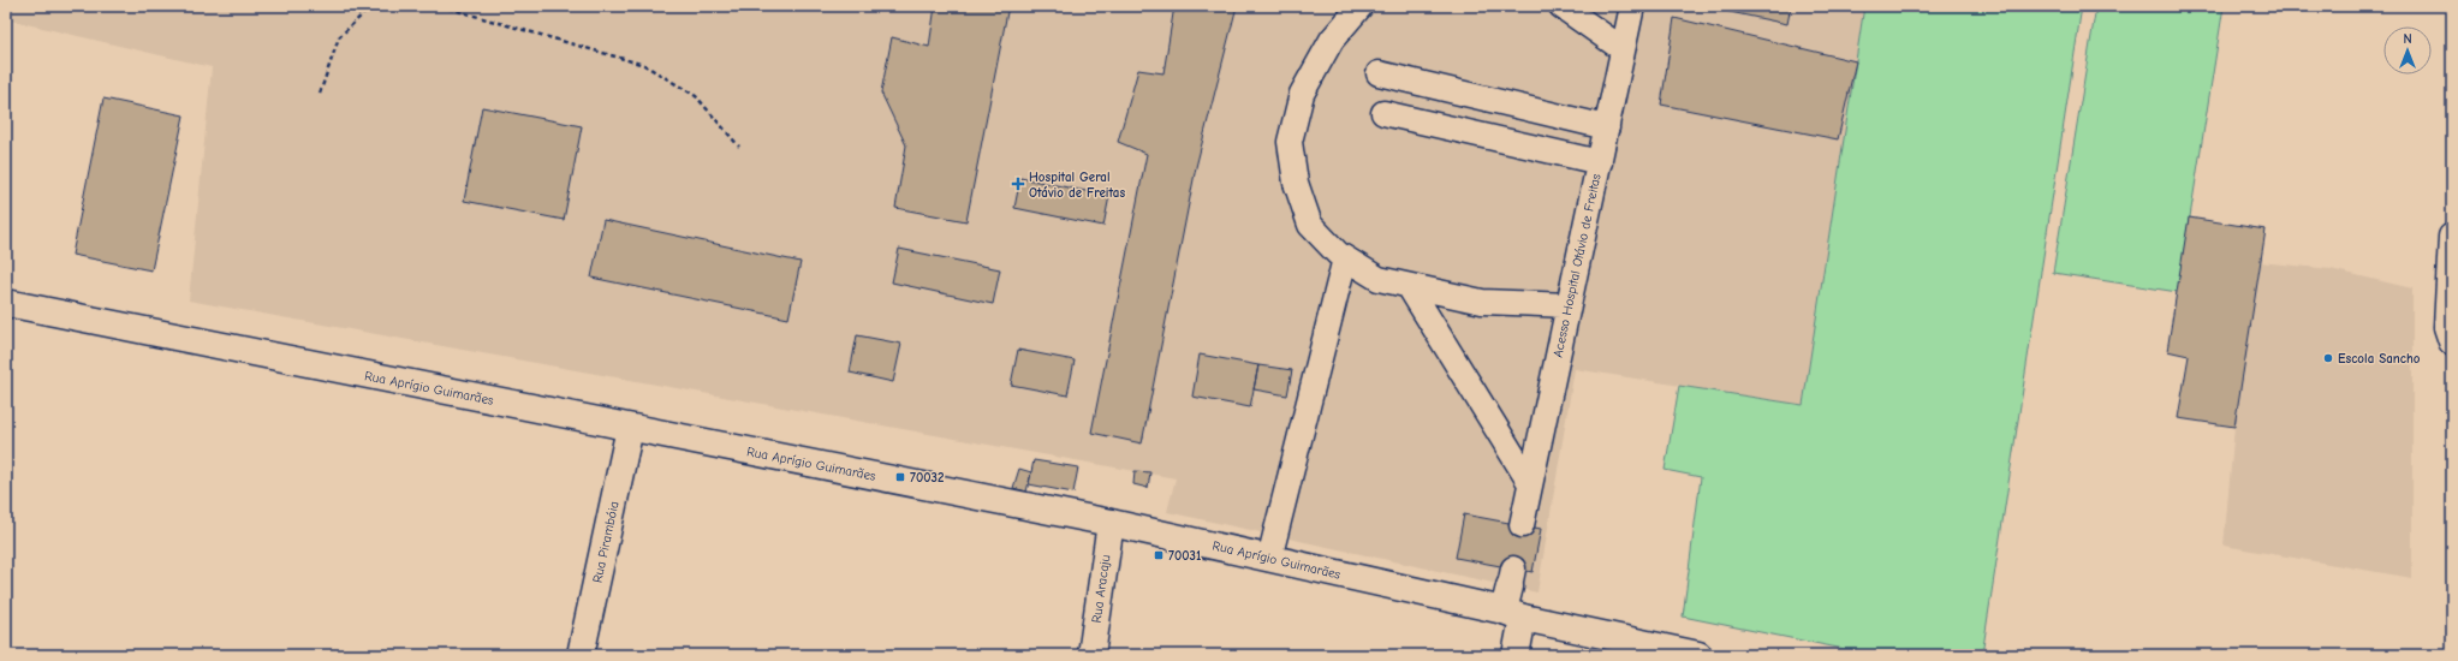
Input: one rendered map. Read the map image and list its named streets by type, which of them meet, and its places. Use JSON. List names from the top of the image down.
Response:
{
  "streets": {
    "street": ["Rua Aprígio Guimarães", "Rua Pirambóia", "Rua Aracaju"],
    "lane": ["Acesso Hospital Otávio de Freitas"]
  },
  "crossings": [
    ["Rua Aprígio Guimarães", "Rua Pirambóia"],
    ["Rua Aprígio Guimarães", "Rua Aracaju"]
  ],
  "places": {
    "health": ["Hospital Geral Otávio de Freitas"],
    "other": ["Escola Sancho"],
    "transit": ["70032", "70031"]
  },
  "north": "top"
}
